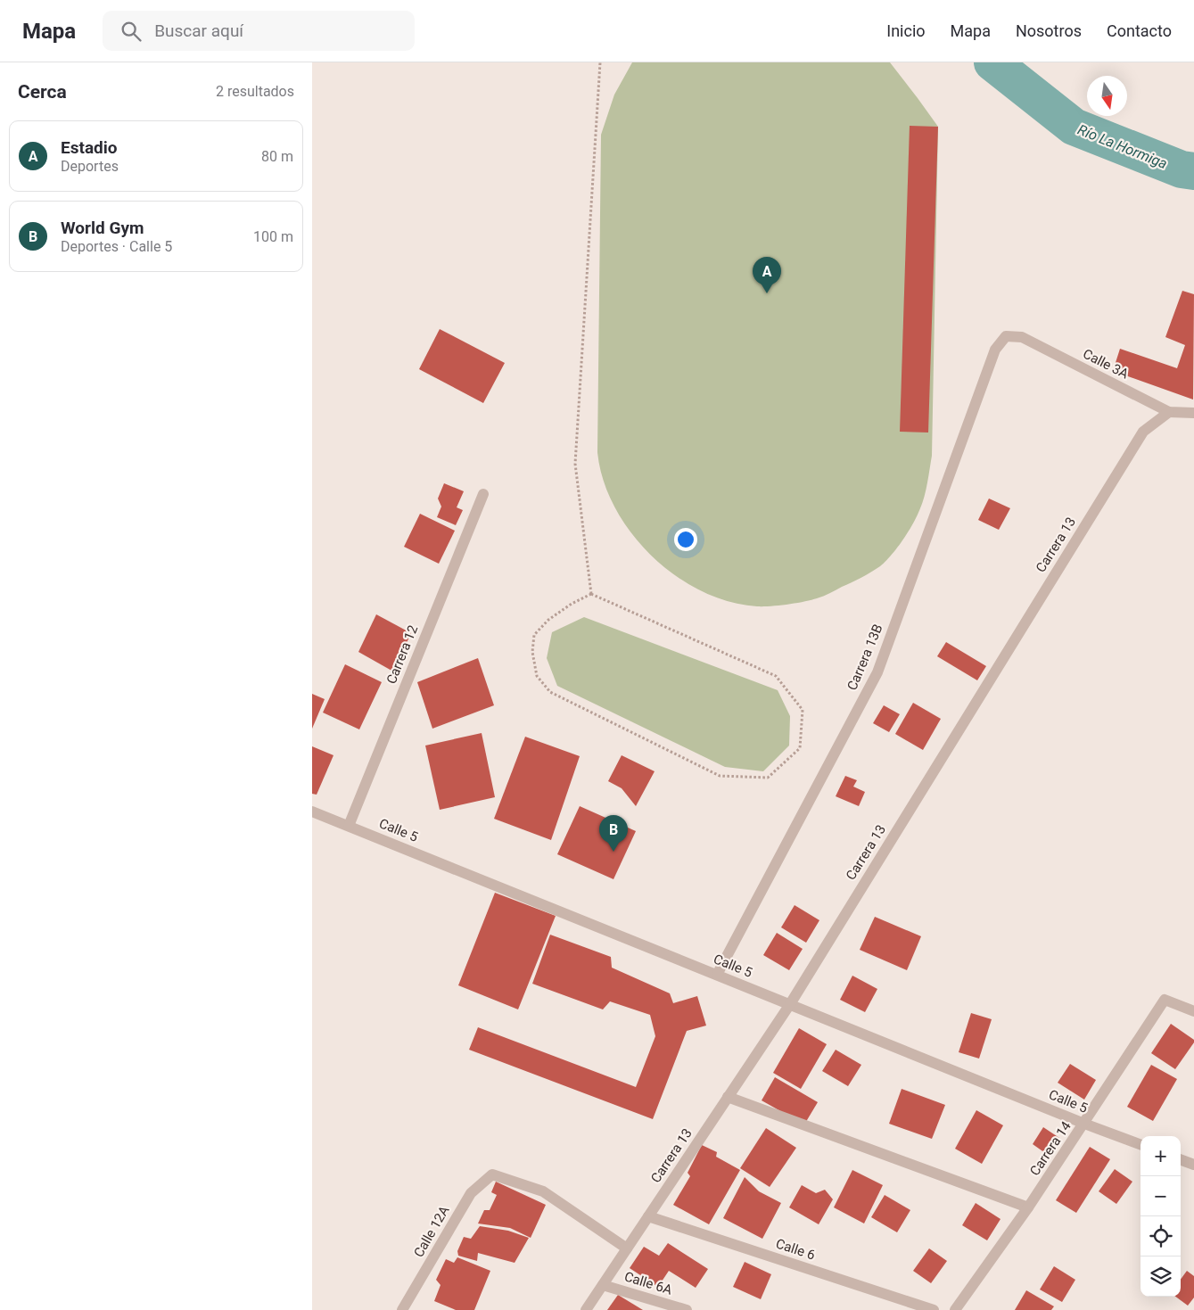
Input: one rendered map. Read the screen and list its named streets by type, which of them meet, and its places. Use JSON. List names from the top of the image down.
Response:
{
  "streets": {
    "street": [
      "Calle 3A",
      "Carrera 13",
      "Carrera 12",
      "Carrera 13B",
      "Calle 5",
      "Carrera 14",
      "Calle 12A",
      "Calle 6",
      "Calle 6A"
    ]
  },
  "crossings": [
    ["Calle 3A", "Carrera 13"],
    ["Calle 3A", "Carrera 13B"],
    ["Carrera 13", "Calle 5"],
    ["Carrera 13", "Calle 12A"],
    ["Carrera 13", "Calle 6"],
    ["Carrera 13", "Calle 6A"],
    ["Carrera 12", "Calle 5"],
    ["Carrera 13B", "Calle 5"],
    ["Calle 5", "Carrera 14"]
  ],
  "water": ["Río La Hormiga"],
  "north": "bottom",
  "page": {
    "header": "Mapa",
    "search": "Buscar aquí",
    "nav": [
      "Inicio",
      "Mapa",
      "Nosotros",
      "Contacto"
    ],
    "heading": ["Cerca", "2 resultados"],
    "list": [
      {
        "mark": "A",
        "name": "Estadio",
        "note": "Deportes",
        "value": "80 m"
      },
      {
        "mark": "B",
        "name": "World Gym",
        "note": "Deportes · Calle 5",
        "value": "100 m"
      }
    ],
    "pins": ["A", "B"],
    "map_buttons": ["+", "−"]
  }
}
